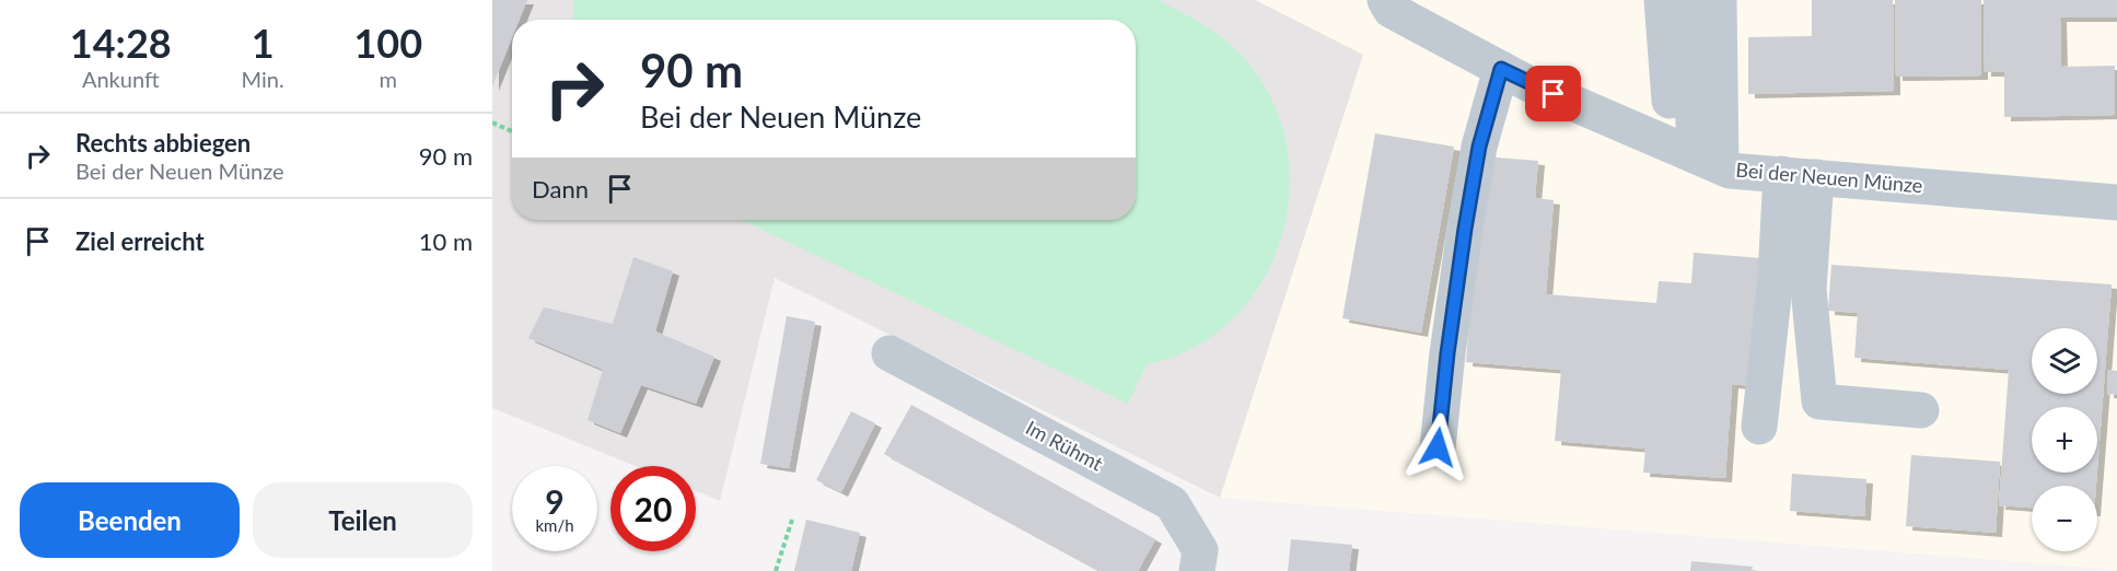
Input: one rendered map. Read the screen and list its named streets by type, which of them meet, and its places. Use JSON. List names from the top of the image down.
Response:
{
  "streets": {
    "street": ["Bei der Neuen Münze", "Im Rühmt"]
  },
  "page": {
    "eta": [
      "14:28",
      "Ankunft",
      "1",
      "Min.",
      "100",
      "m"
    ],
    "turn": ["90 m", "Bei der Neuen Münze"],
    "list": [
      {
        "name": "Rechts abbiegen",
        "note": "Bei der Neuen Münze",
        "value": "90 m"
      },
      {
        "name": "Ziel erreicht",
        "value": "10 m"
      }
    ],
    "then": "Dann",
    "map_buttons": ["+", "−"],
    "speed": "9 km/h",
    "limit": "20",
    "buttons": ["Beenden", "Teilen"]
  }
}
